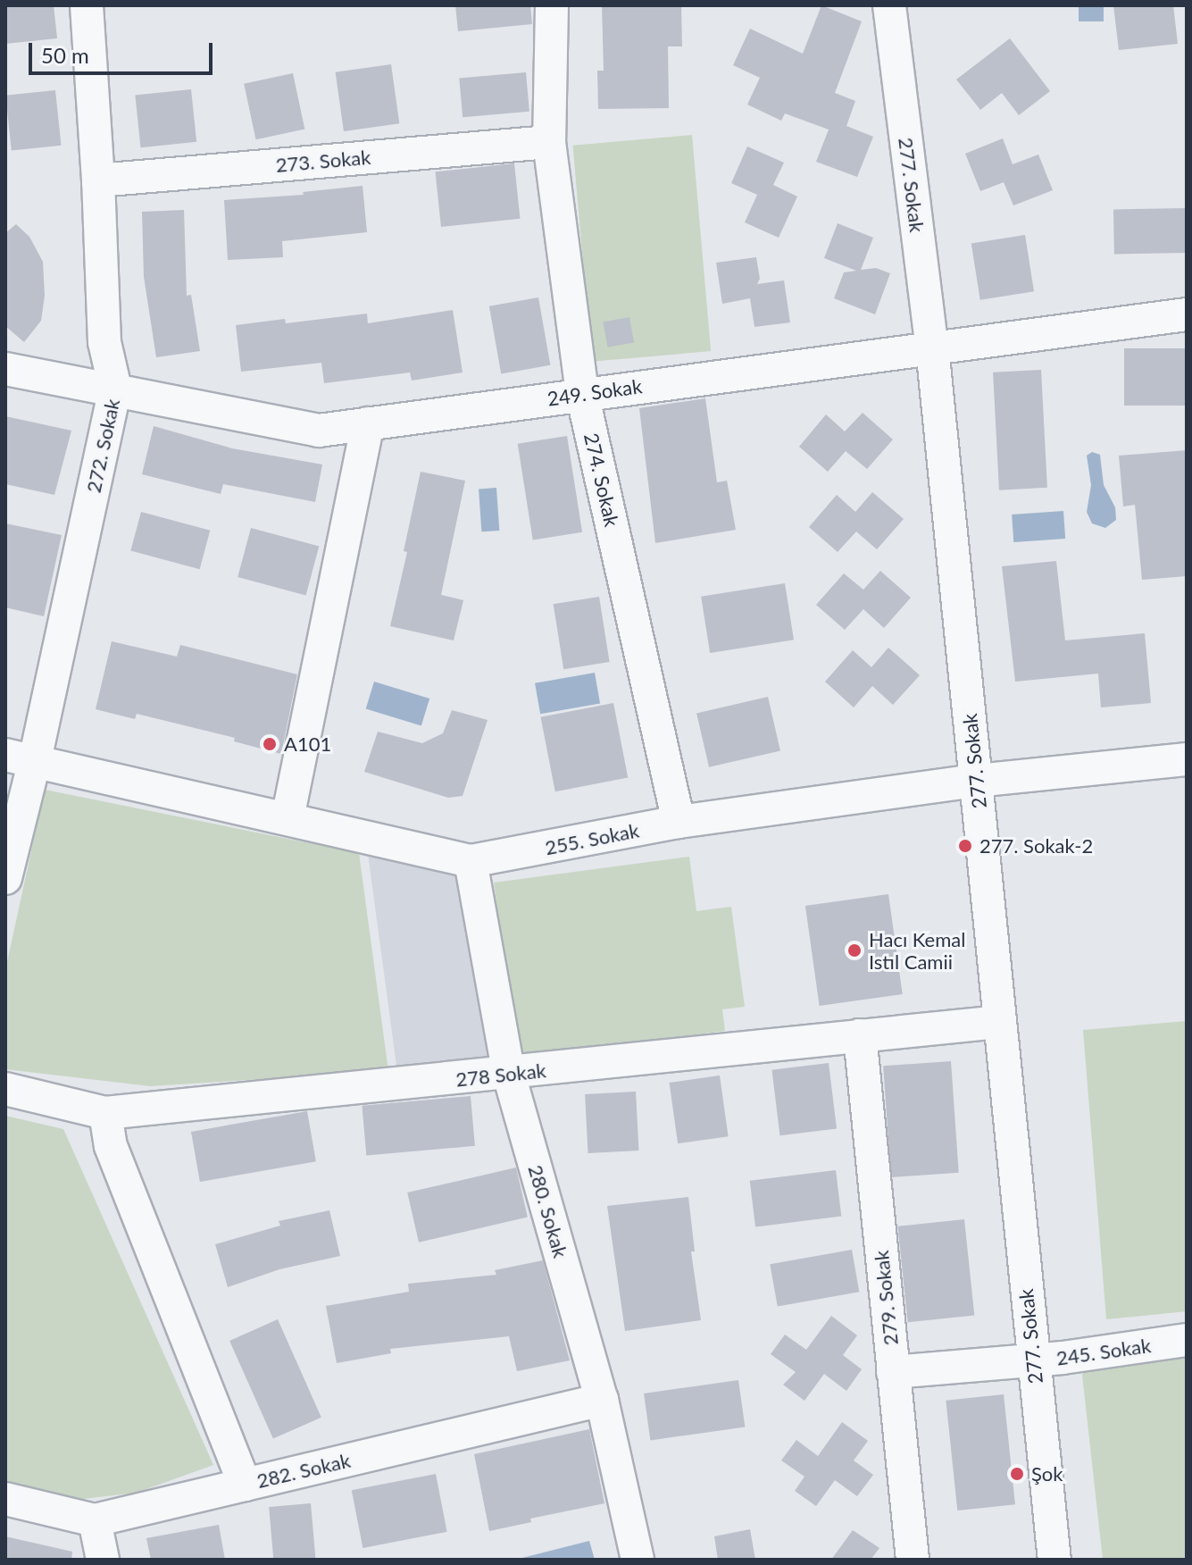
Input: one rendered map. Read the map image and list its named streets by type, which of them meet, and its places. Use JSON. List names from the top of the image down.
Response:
{
  "streets": {
    "street": [
      "273. Sokak",
      "277. Sokak",
      "249. Sokak",
      "272. Sokak",
      "274. Sokak",
      "255. Sokak",
      "278 Sokak",
      "280. Sokak",
      "279. Sokak",
      "245. Sokak",
      "282. Sokak"
    ]
  },
  "crossings": [
    ["273. Sokak", "272. Sokak"],
    ["273. Sokak", "274. Sokak"],
    ["277. Sokak", "249. Sokak"],
    ["277. Sokak", "255. Sokak"],
    ["277. Sokak", "278 Sokak"],
    ["277. Sokak", "245. Sokak"],
    ["249. Sokak", "272. Sokak"],
    ["249. Sokak", "274. Sokak"],
    ["272. Sokak", "255. Sokak"],
    ["274. Sokak", "255. Sokak"],
    ["255. Sokak", "280. Sokak"],
    ["278 Sokak", "280. Sokak"],
    ["278 Sokak", "279. Sokak"],
    ["280. Sokak", "282. Sokak"],
    ["279. Sokak", "245. Sokak"]
  ],
  "places": [
    "A101",
    "277. Sokak-2",
    "Hacı Kemal Istıl Camii",
    "Şok"
  ],
  "scale_bar": "50 m"
}
